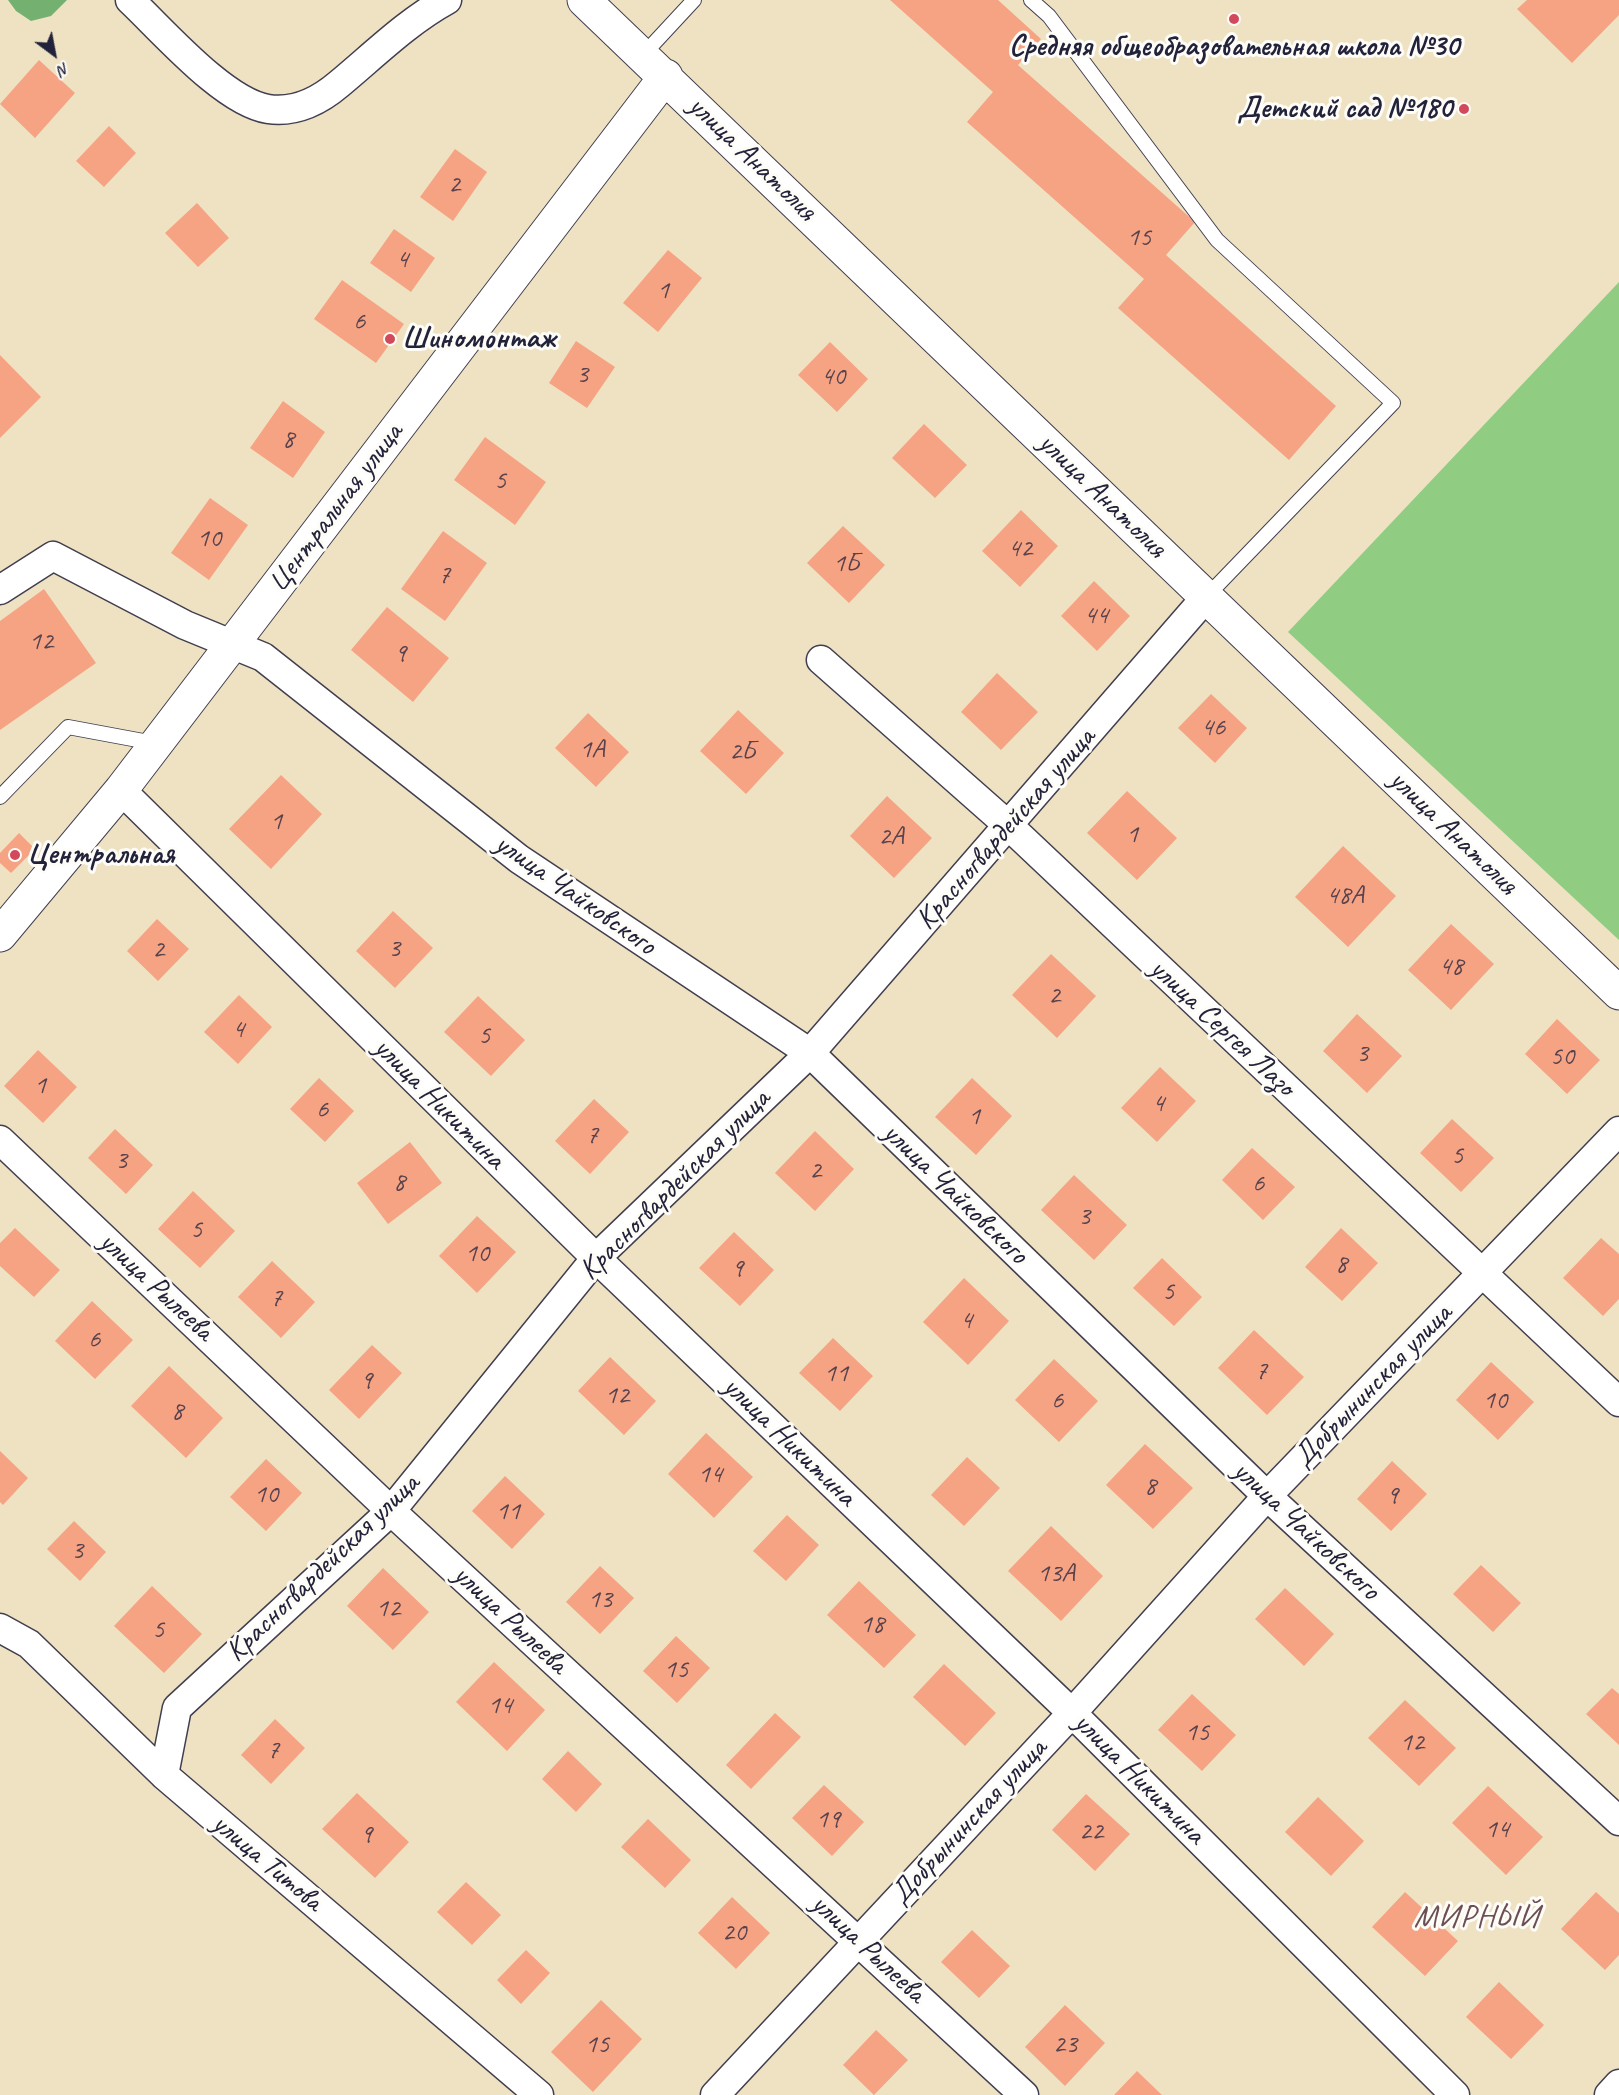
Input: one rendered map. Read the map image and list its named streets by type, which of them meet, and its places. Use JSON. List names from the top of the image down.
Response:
{
  "streets": {
    "street": [
      "улица Анатолия",
      "Центральная улица",
      "Красногвардейская улица",
      "улица Чайковского",
      "улица Сергея Лазо",
      "улица Никитина",
      "улица Рылеева",
      "Добрынинская улица",
      "улица Титова"
    ]
  },
  "crossings": [
    ["улица Анатолия", "Центральная улица"],
    ["улица Анатолия", "Красногвардейская улица"],
    ["Центральная улица", "улица Чайковского"],
    ["Центральная улица", "улица Никитина"],
    ["Красногвардейская улица", "улица Чайковского"],
    ["Красногвардейская улица", "улица Сергея Лазо"],
    ["Красногвардейская улица", "улица Никитина"],
    ["Красногвардейская улица", "улица Рылеева"],
    ["Красногвардейская улица", "улица Титова"],
    ["улица Чайковского", "Добрынинская улица"],
    ["улица Сергея Лазо", "Добрынинская улица"],
    ["улица Никитина", "Добрынинская улица"],
    ["улица Рылеева", "Добрынинская улица"]
  ],
  "districts": ["МИРНЫЙ"],
  "places": [
    "Средняя общеобразовательная школа №30",
    "Детский сад №180",
    "Шиномонтаж",
    "Центральная"
  ],
  "house_numbers": [
    "2",
    "15",
    "4",
    "1",
    "6",
    "3",
    "40",
    "8",
    "5",
    "10",
    "42",
    "1Б",
    "7",
    "44",
    "12",
    "9",
    "46",
    "1А",
    "2Б",
    "1",
    "1",
    "2А",
    "48А",
    "3",
    "2",
    "48",
    "2",
    "4",
    "5",
    "3",
    "50",
    "1",
    "4",
    "6",
    "1",
    "7",
    "5",
    "3",
    "2",
    "8",
    "6",
    "3",
    "5",
    "10",
    "8",
    "9",
    "5",
    "7",
    "4",
    "6",
    "7",
    "11",
    "9",
    "12",
    "6",
    "10",
    "8",
    "14",
    "8",
    "10",
    "9",
    "11",
    "3",
    "13А",
    "13",
    "12",
    "18",
    "5",
    "15",
    "14",
    "15",
    "12",
    "7",
    "19",
    "14",
    "22",
    "9",
    "20",
    "15",
    "23"
  ],
  "north": "bottom right"
}
